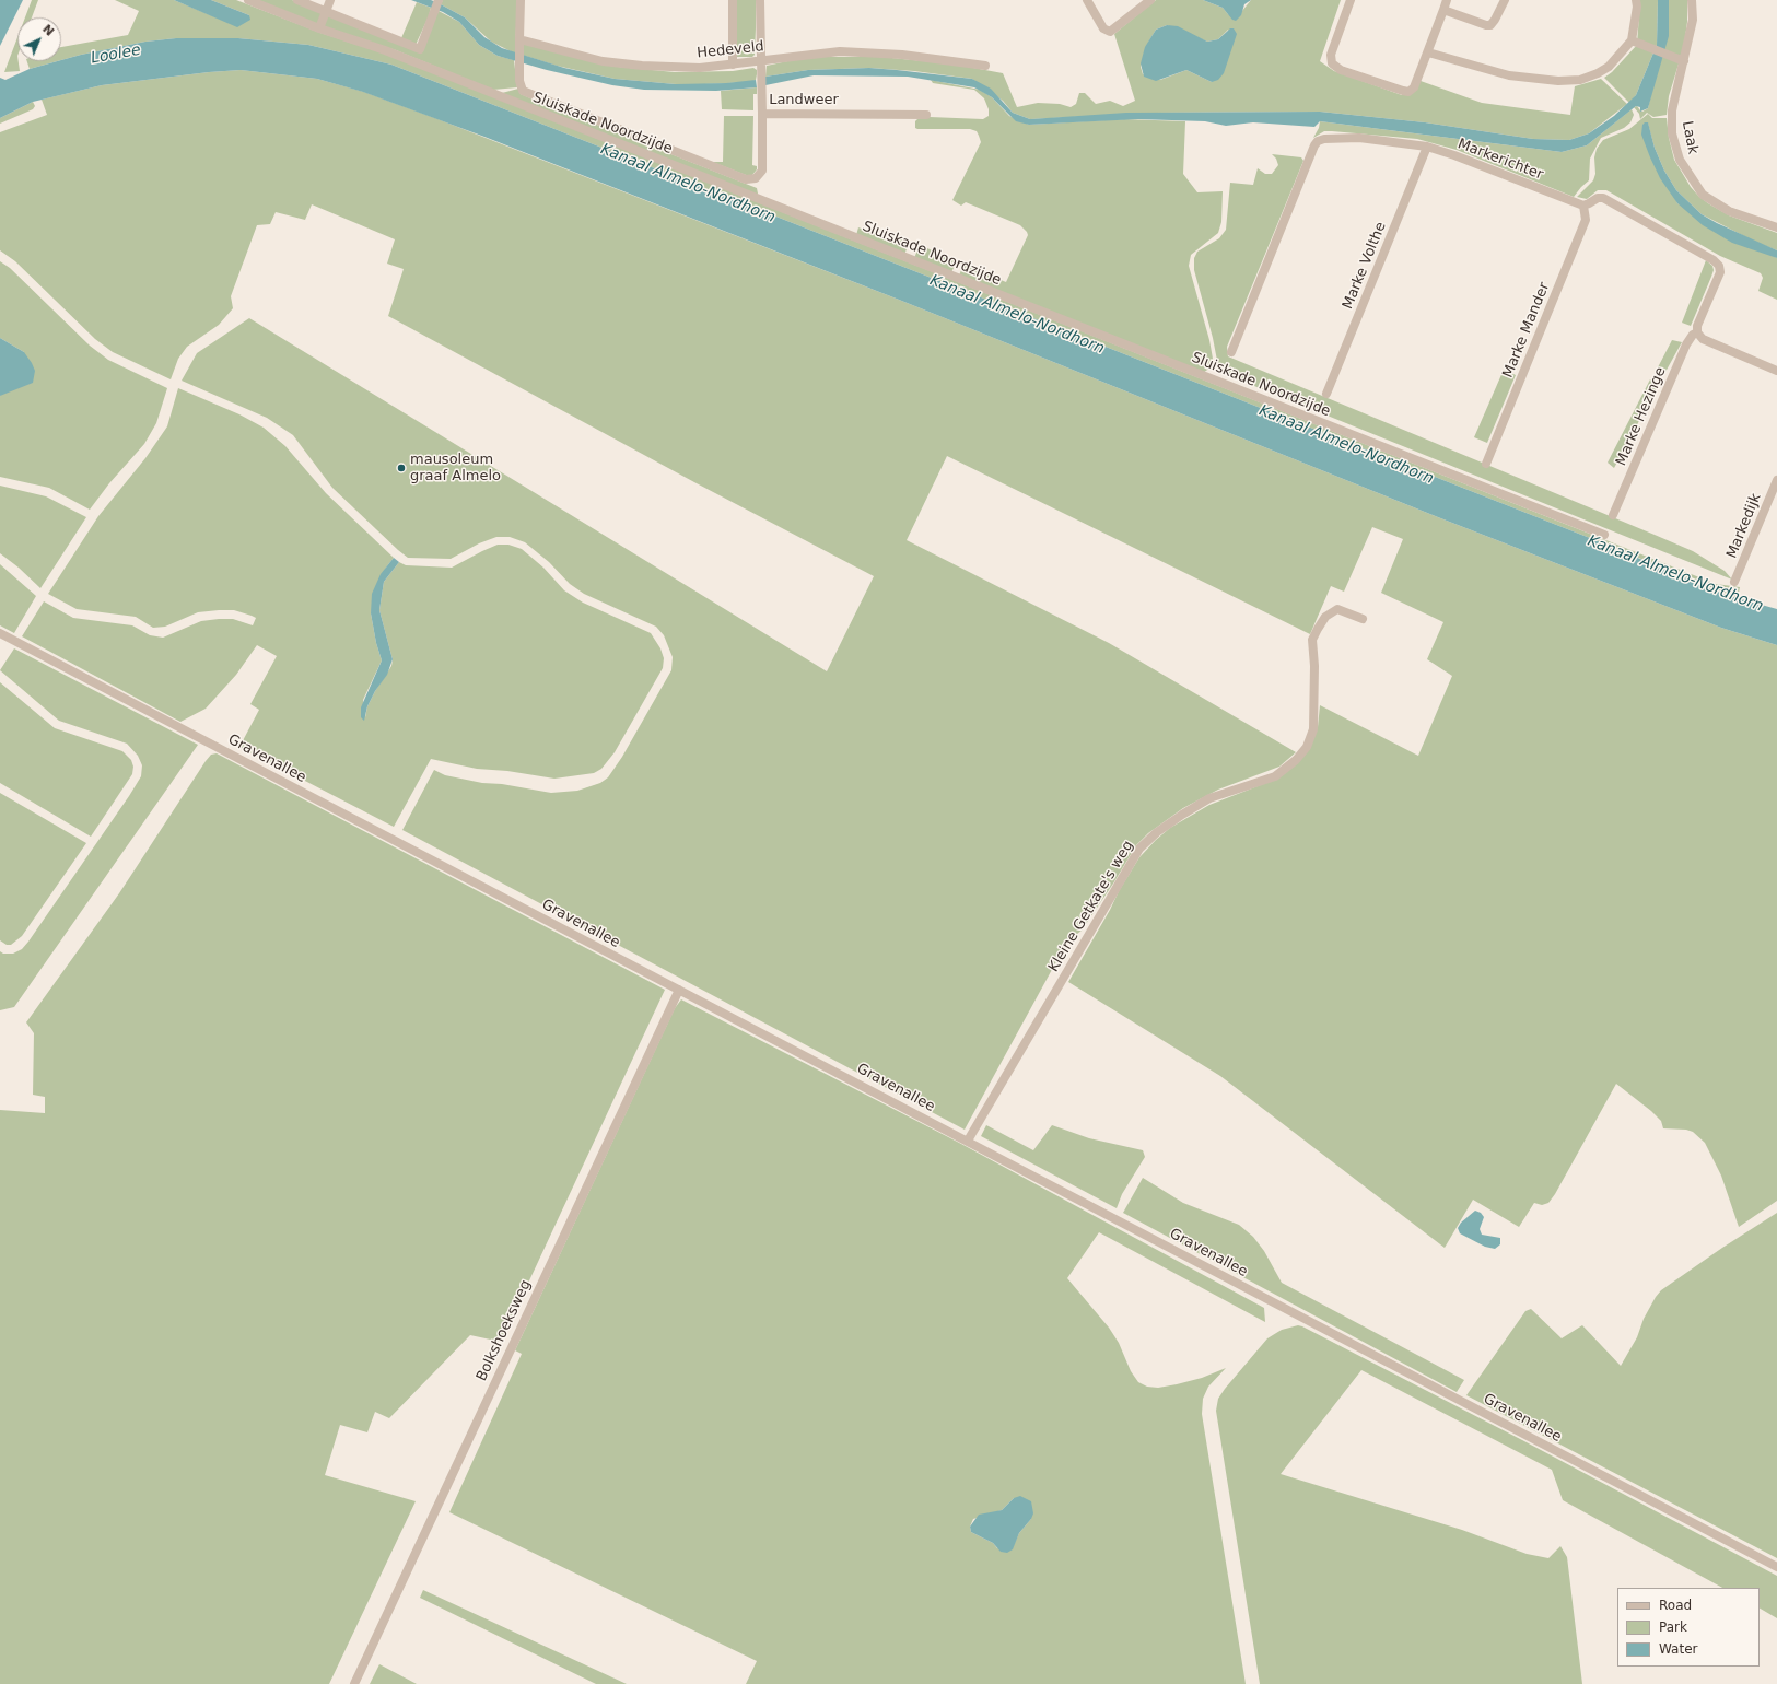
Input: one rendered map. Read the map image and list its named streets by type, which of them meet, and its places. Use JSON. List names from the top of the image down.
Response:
{
  "streets": {
    "street": [
      "Hedeveld",
      "Landweer",
      "Sluiskade Noordzijde",
      "Laak",
      "Markerichter",
      "Marke Volthe",
      "Marke Mander",
      "Marke Hezinge",
      "Markedijk",
      "Gravenallee",
      "Kleine Getkate's weg",
      "Bolkshoeksweg"
    ]
  },
  "crossings": [
    ["Hedeveld", "Landweer"],
    ["Markerichter", "Marke Volthe"],
    ["Markerichter", "Marke Mander"],
    ["Gravenallee", "Kleine Getkate's weg"],
    ["Gravenallee", "Bolkshoeksweg"]
  ],
  "water": ["Loolee", "Kanaal Almelo-Nordhorn"],
  "places": ["mausoleum graaf Almelo"],
  "legend": ["Road", "Park", "Water"],
  "north": "top right"
}
